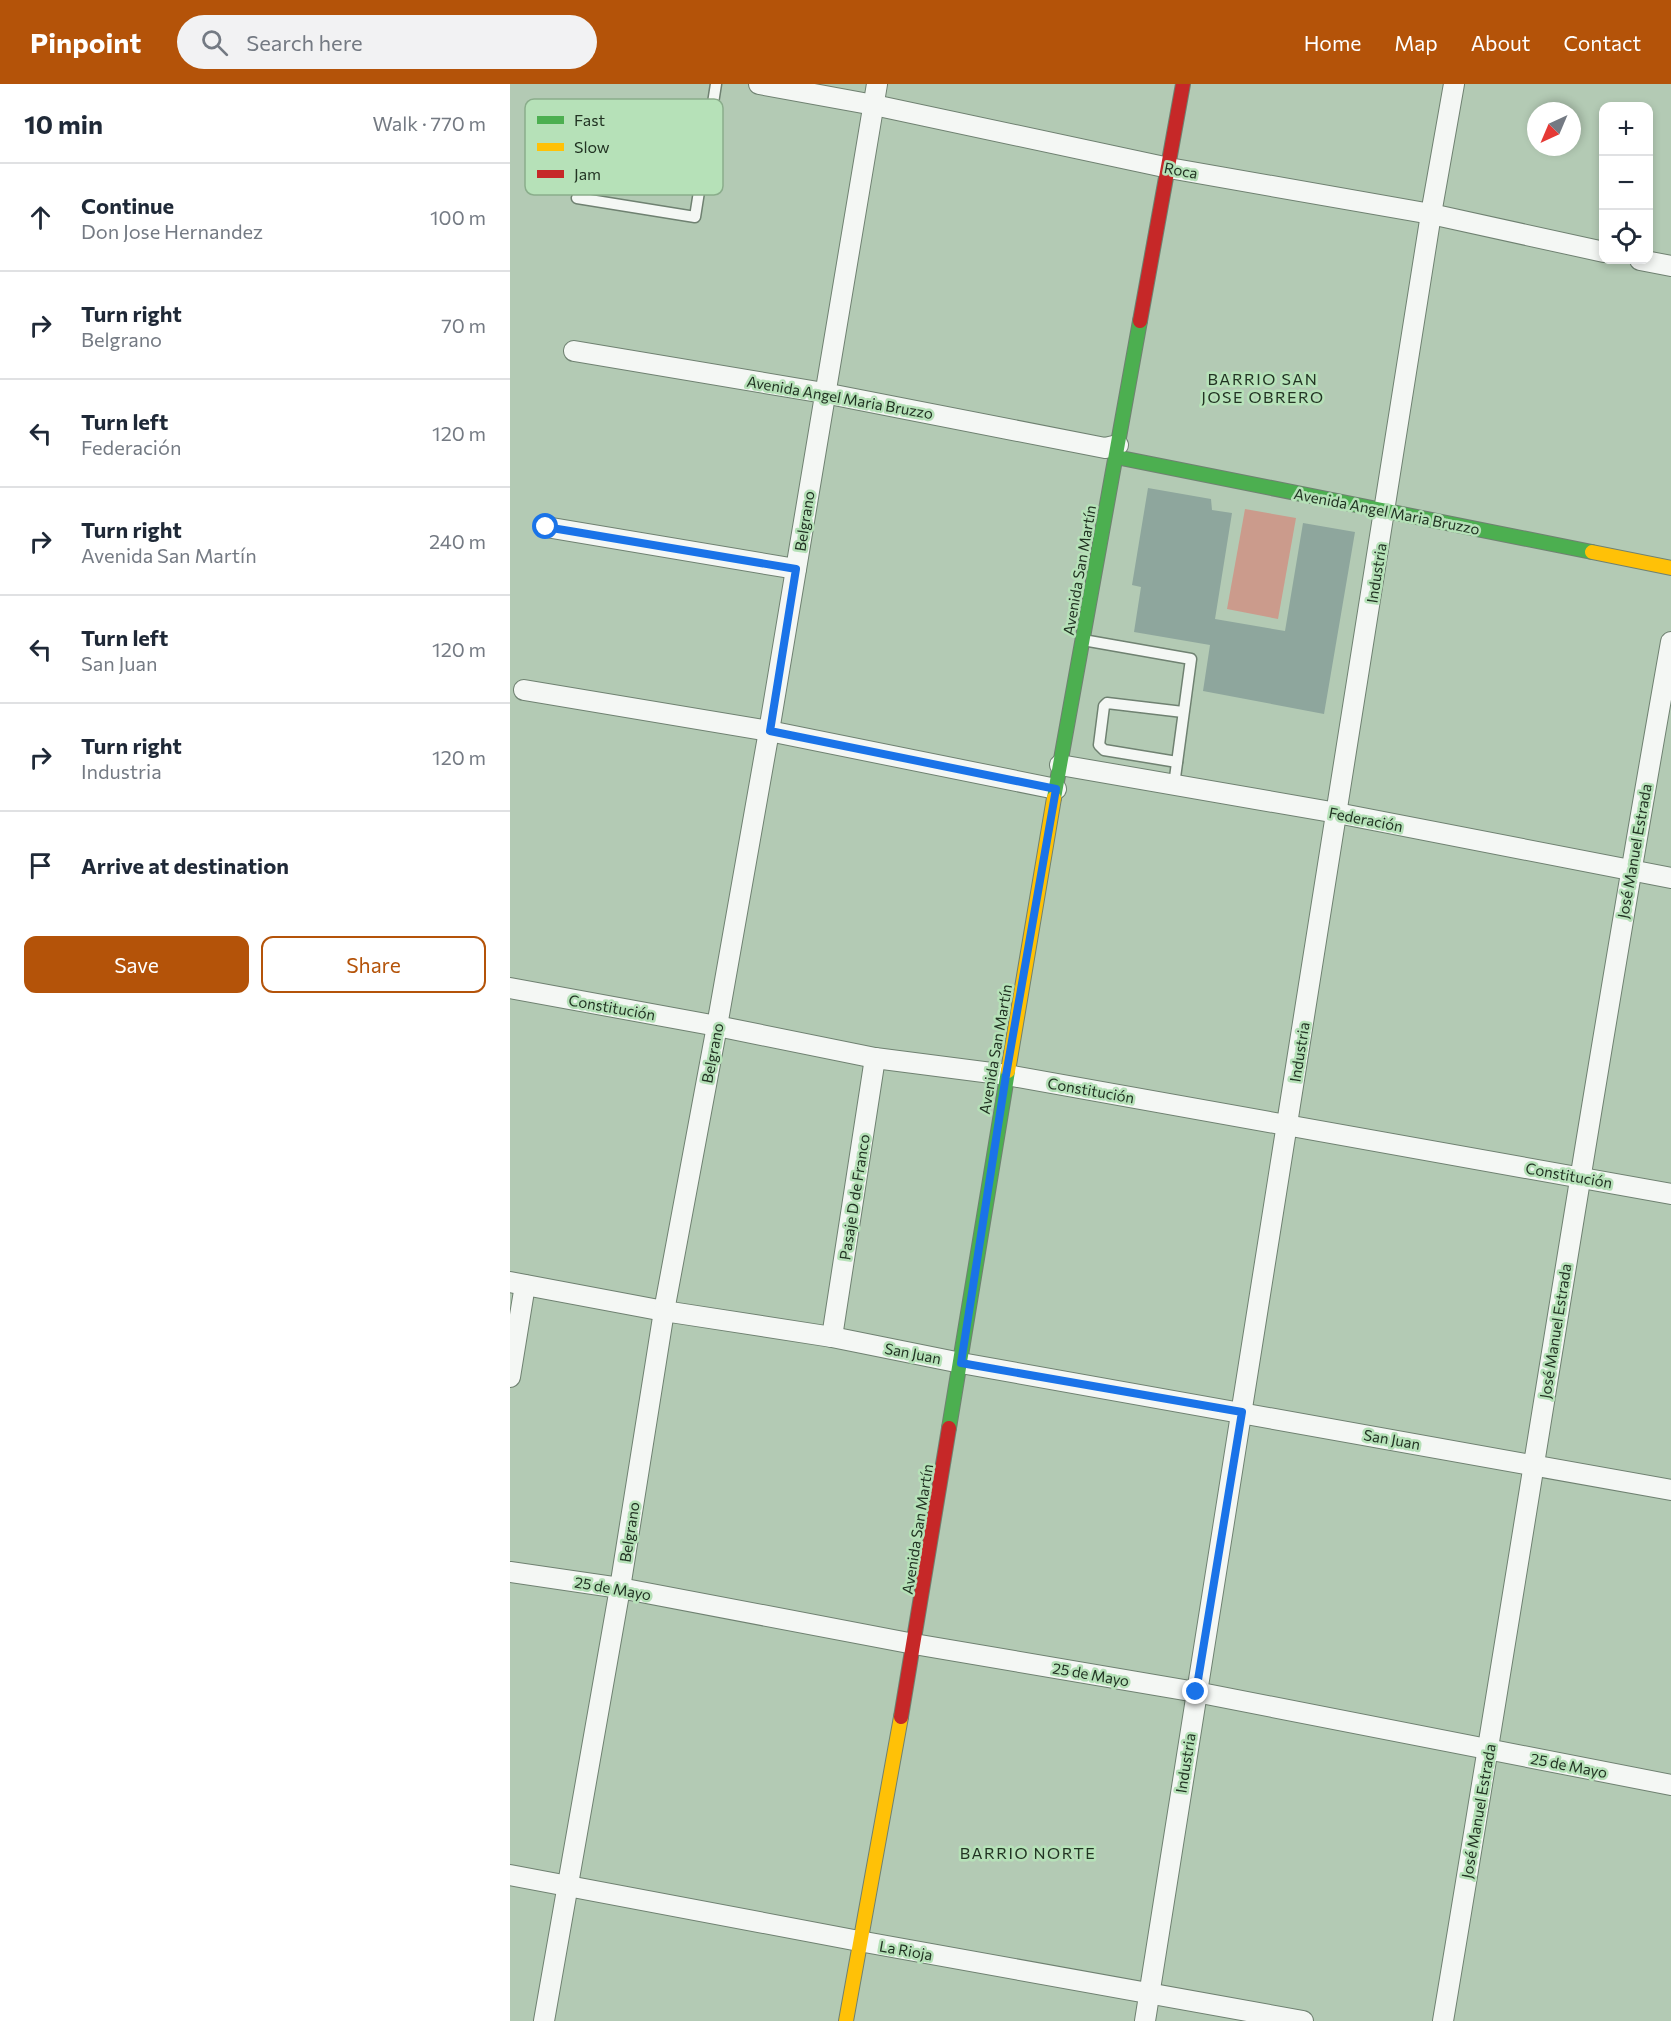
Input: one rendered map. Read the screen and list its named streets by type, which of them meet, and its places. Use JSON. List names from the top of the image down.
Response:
{
  "streets": {
    "street": [
      "Roca",
      "Avenida Angel Maria Bruzzo",
      "Belgrano",
      "Avenida San Martín",
      "Industria",
      "Federación",
      "José Manuel Estrada",
      "Constitución",
      "Pasaje D de Franco",
      "San Juan",
      "25 de Mayo",
      "La Rioja"
    ]
  },
  "crossings": [
    ["Roca", "Belgrano"],
    ["Roca", "Avenida San Martín"],
    ["Roca", "Industria"],
    ["Avenida Angel Maria Bruzzo", "Belgrano"],
    ["Avenida Angel Maria Bruzzo", "Avenida San Martín"],
    ["Avenida Angel Maria Bruzzo", "Industria"],
    ["Belgrano", "Constitución"],
    ["Belgrano", "San Juan"],
    ["Belgrano", "25 de Mayo"],
    ["Belgrano", "La Rioja"],
    ["Avenida San Martín", "Federación"],
    ["Avenida San Martín", "Constitución"],
    ["Avenida San Martín", "San Juan"],
    ["Avenida San Martín", "25 de Mayo"],
    ["Avenida San Martín", "La Rioja"],
    ["Industria", "Federación"],
    ["Industria", "Constitución"],
    ["Industria", "San Juan"],
    ["Industria", "25 de Mayo"],
    ["Industria", "La Rioja"],
    ["Federación", "José Manuel Estrada"],
    ["José Manuel Estrada", "Constitución"],
    ["José Manuel Estrada", "San Juan"],
    ["José Manuel Estrada", "25 de Mayo"],
    ["Constitución", "Pasaje D de Franco"],
    ["Pasaje D de Franco", "San Juan"]
  ],
  "districts": ["BARRIO SAN JOSE OBRERO", "BARRIO NORTE"],
  "legend": ["Fast", "Slow", "Jam"],
  "north": "bottom left",
  "page": {
    "header": "Pinpoint",
    "search": "Search here",
    "nav": [
      "Home",
      "Map",
      "About",
      "Contact"
    ],
    "heading": ["10 min", "Walk · 770 m"],
    "map_buttons": ["+", "−"],
    "list": [
      ["Continue", "Don Jose Hernandez", "100 m"],
      ["Turn right", "Belgrano", "70 m"],
      ["Turn left", "Federación", "120 m"],
      ["Turn right", "Avenida San Martín", "240 m"],
      ["Turn left", "San Juan", "120 m"],
      ["Turn right", "Industria", "120 m"],
      "Arrive at destination"
    ],
    "buttons": ["Save", "Share"]
  }
}
